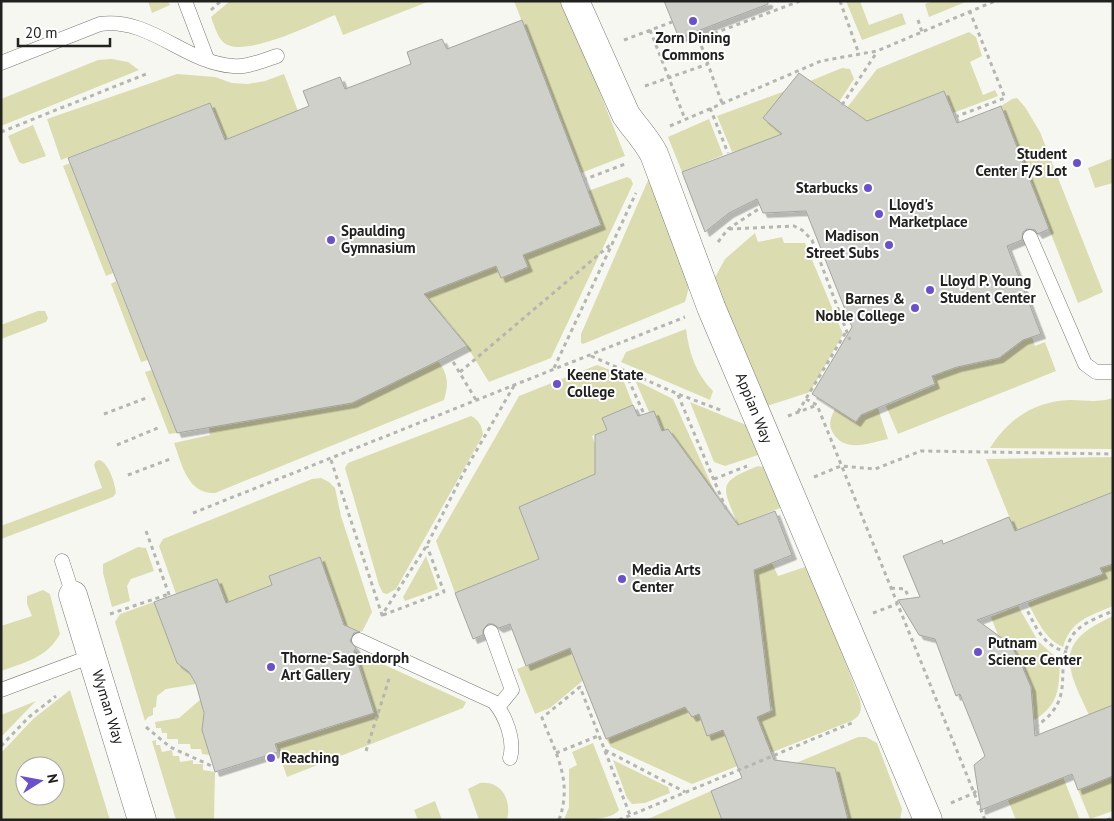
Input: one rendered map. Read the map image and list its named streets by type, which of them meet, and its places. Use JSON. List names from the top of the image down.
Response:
{
  "streets": {
    "street": ["Appian Way", "Wyman Way"]
  },
  "places": [
    "Zorn Dining Commons",
    "Student Center F/S Lot",
    "Starbucks",
    "Lloyd's Marketplace",
    "Spaulding Gymnasium",
    "Madison Street Subs",
    "Lloyd P. Young Student Center",
    "Barnes & Noble College",
    "Keene State College",
    "Media Arts Center",
    "Putnam Science Center",
    "Thorne-Sagendorph Art Gallery",
    "Reaching"
  ],
  "scale_bar": "20 m",
  "north": "right"
}
